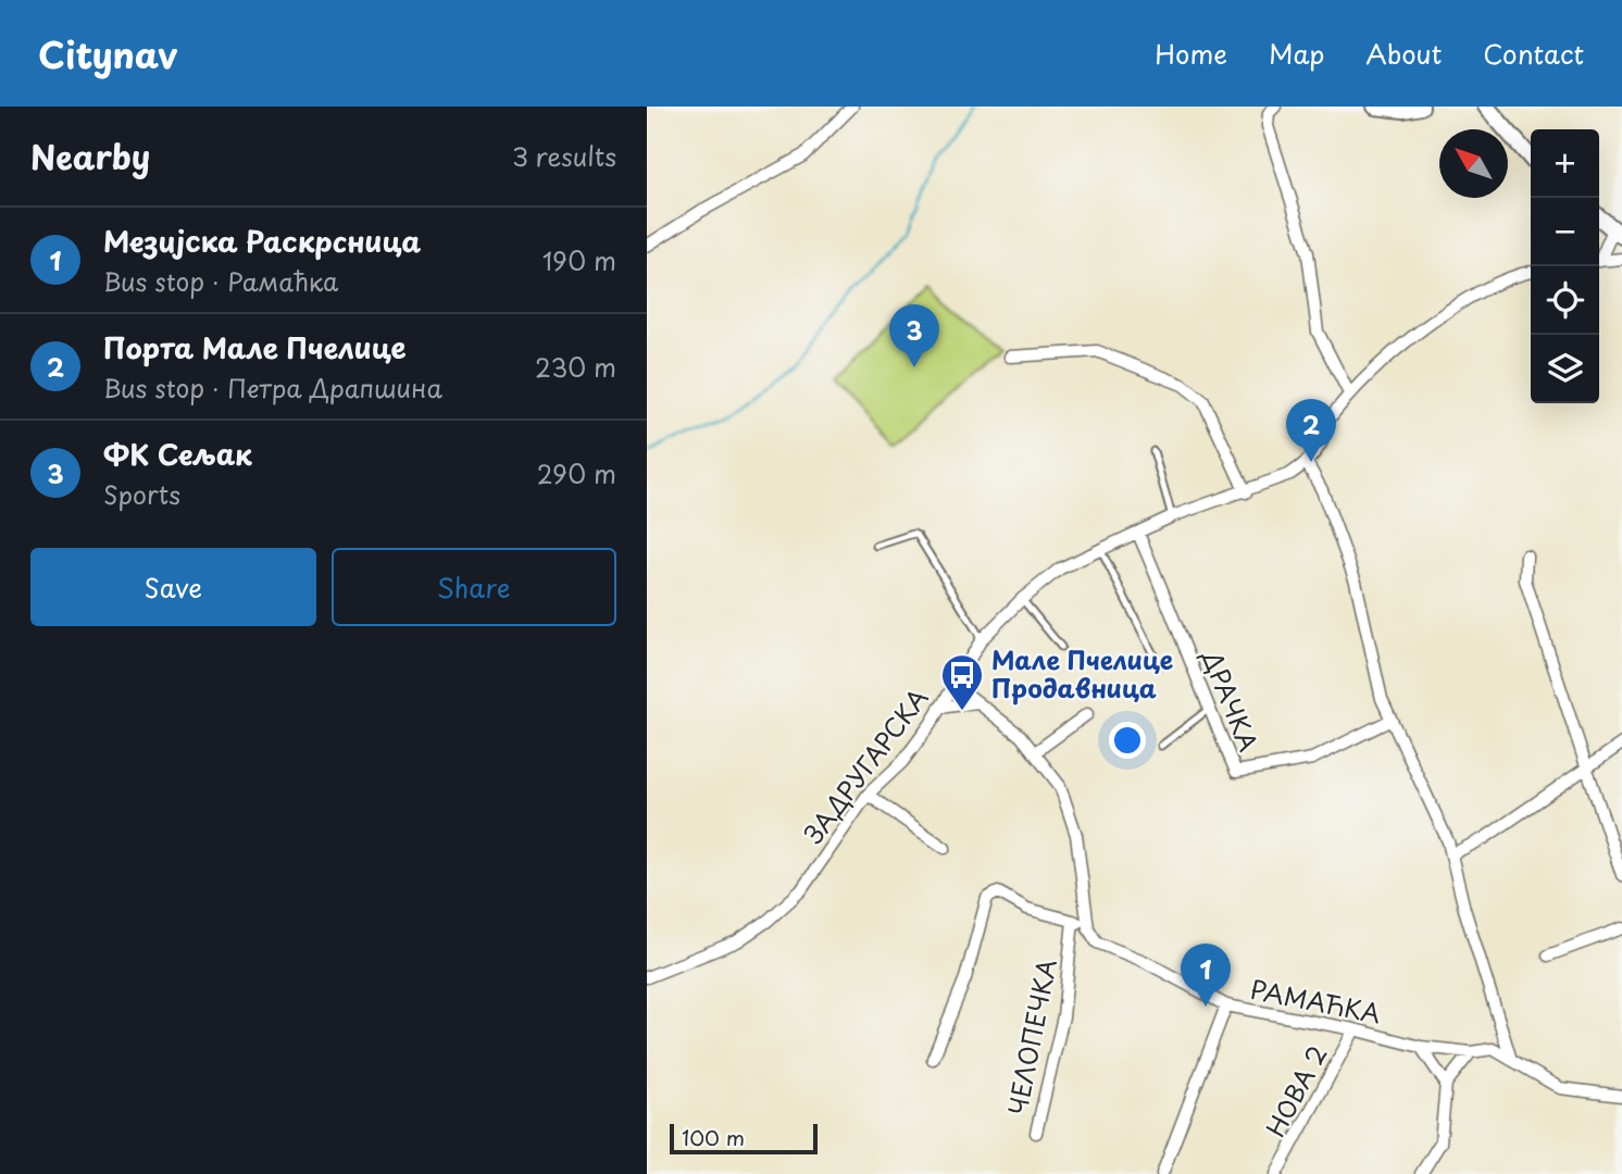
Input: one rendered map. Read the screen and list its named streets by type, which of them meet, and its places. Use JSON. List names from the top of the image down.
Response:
{
  "streets": {
    "street": [
      "ДРАЧКА",
      "ЗАДРУГАРСКА",
      "РАМАЋКА",
      "ЧЕЛОПЕЧКА",
      "НОВА 2"
    ]
  },
  "crossings": [
    ["ДРАЧКА", "ЗАДРУГАРСКА"],
    ["РАМАЋКА", "НОВА 2"]
  ],
  "places": {
    "bus stop": ["Мале Пчелице Продавница"]
  },
  "scale_bar": "100 m",
  "north": "top left",
  "page": {
    "header": "Citynav",
    "nav": [
      "Home",
      "Map",
      "About",
      "Contact"
    ],
    "heading": ["Nearby", "3 results"],
    "map_buttons": ["+", "−"],
    "list": [
      {
        "mark": "1",
        "name": "Мезијска Раскрсница",
        "note": "Bus stop · Рамаћка",
        "value": "190 m"
      },
      {
        "mark": "2",
        "name": "Порта Мале Пчелице",
        "note": "Bus stop · Петра Драпшина",
        "value": "230 m"
      },
      {
        "mark": "3",
        "name": "ФК Сељак",
        "note": "Sports",
        "value": "290 m"
      }
    ],
    "pins": ["3", "2", "1"],
    "buttons": ["Save", "Share"],
    "scale": "100 m"
  }
}
